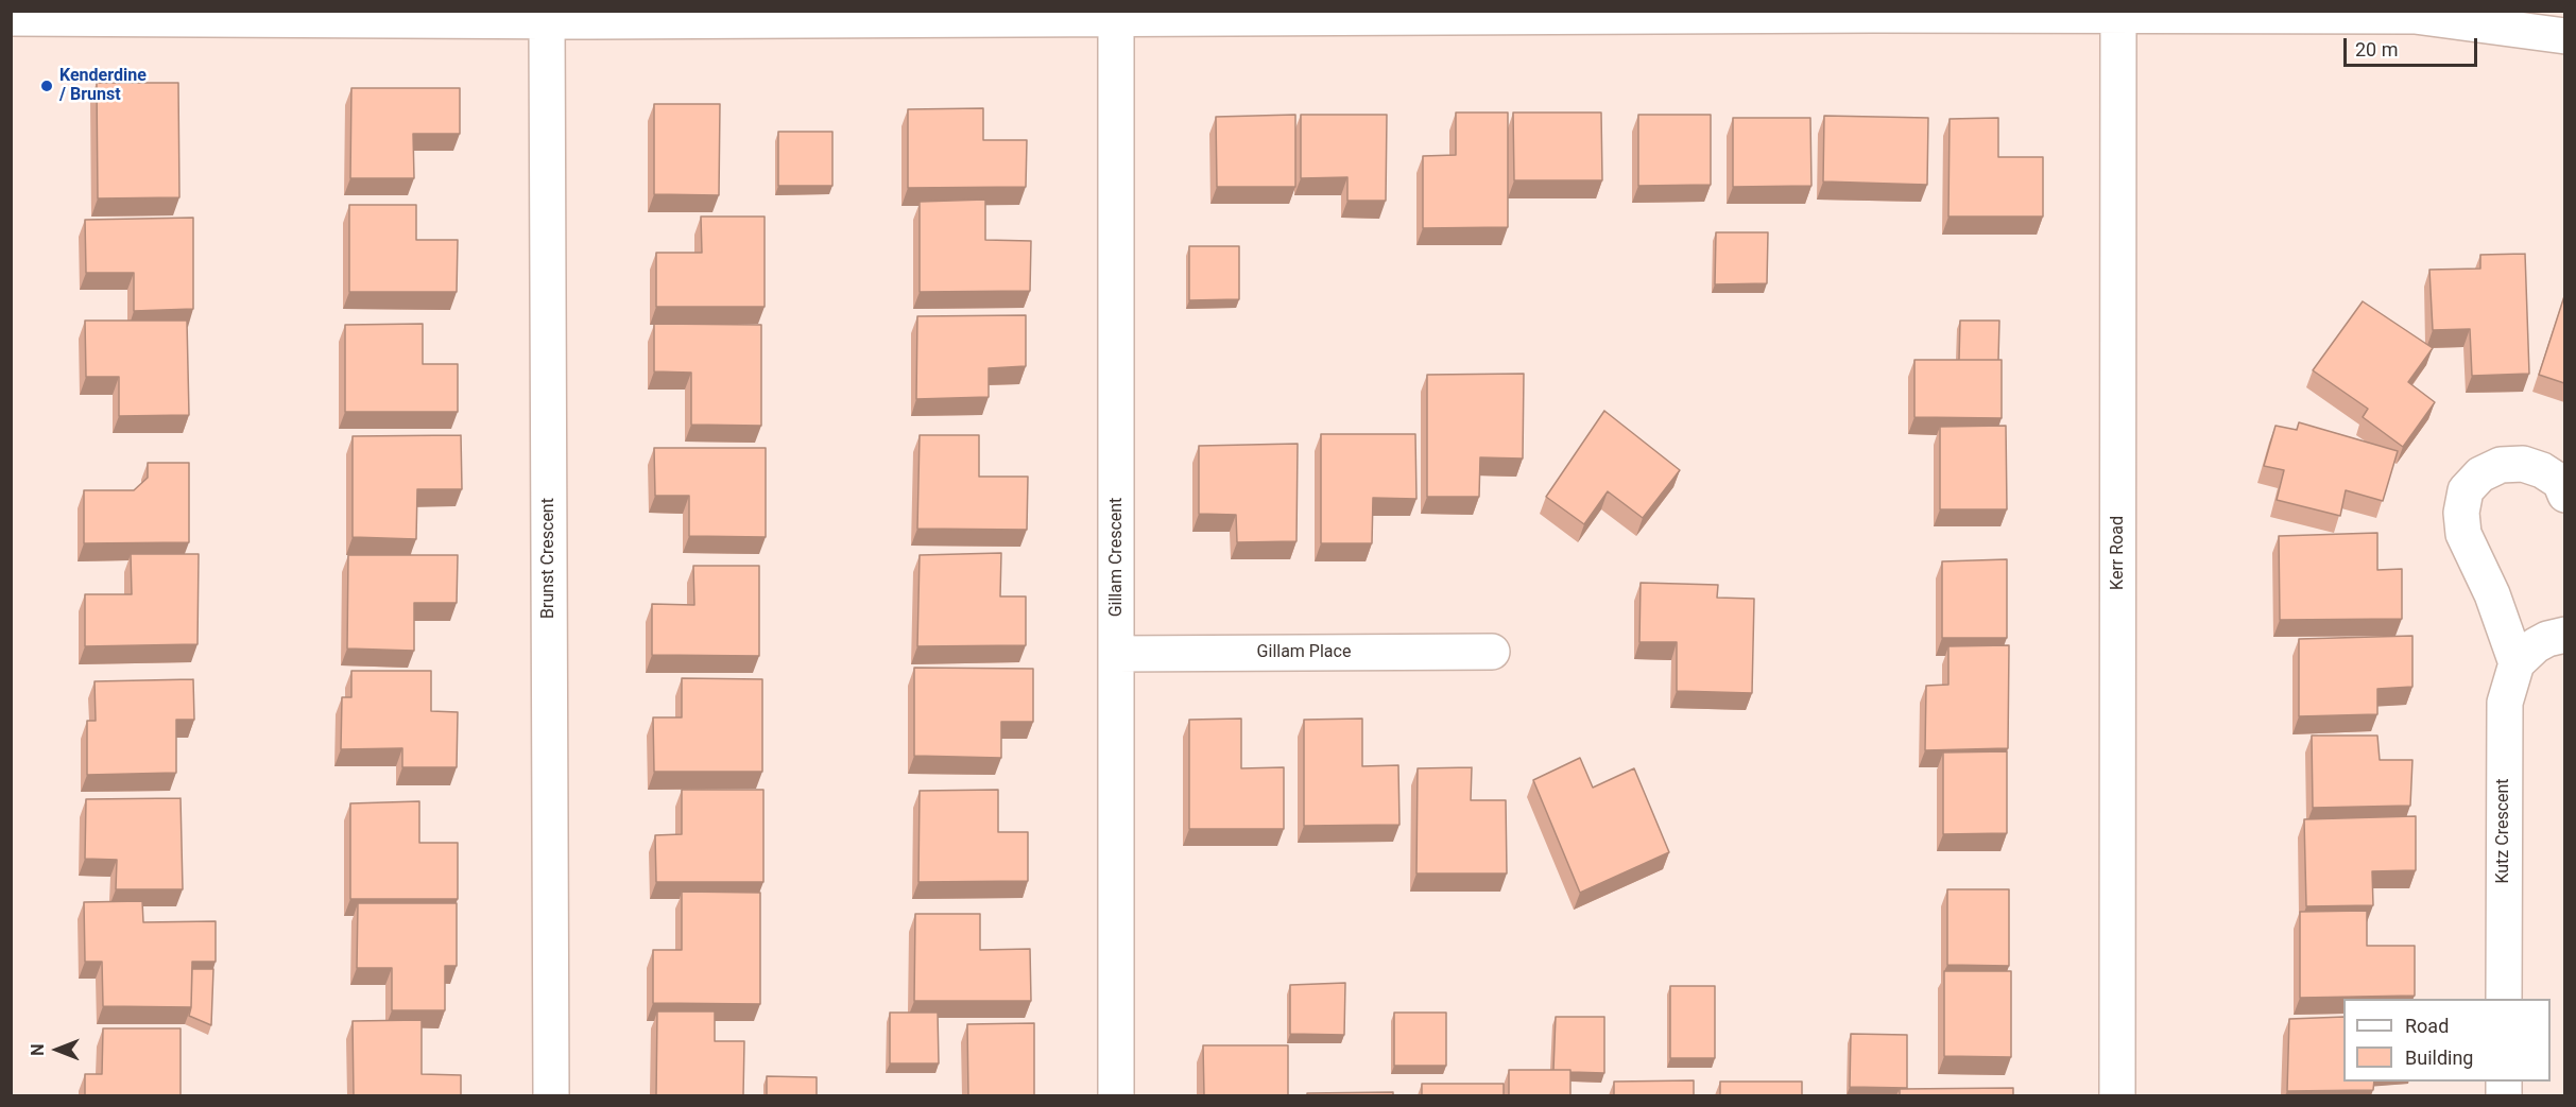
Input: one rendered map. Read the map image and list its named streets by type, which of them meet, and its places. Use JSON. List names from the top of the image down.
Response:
{
  "streets": {
    "street": [
      "Kerr Road",
      "Gillam Crescent",
      "Brunst Crescent",
      "Gillam Place",
      "Kutz Crescent"
    ]
  },
  "crossings": [
    ["Gillam Crescent", "Gillam Place"]
  ],
  "places": ["Kenderdine / Brunst"],
  "legend": ["Road", "Building"],
  "scale_bar": "20 m",
  "north": "left"
}
